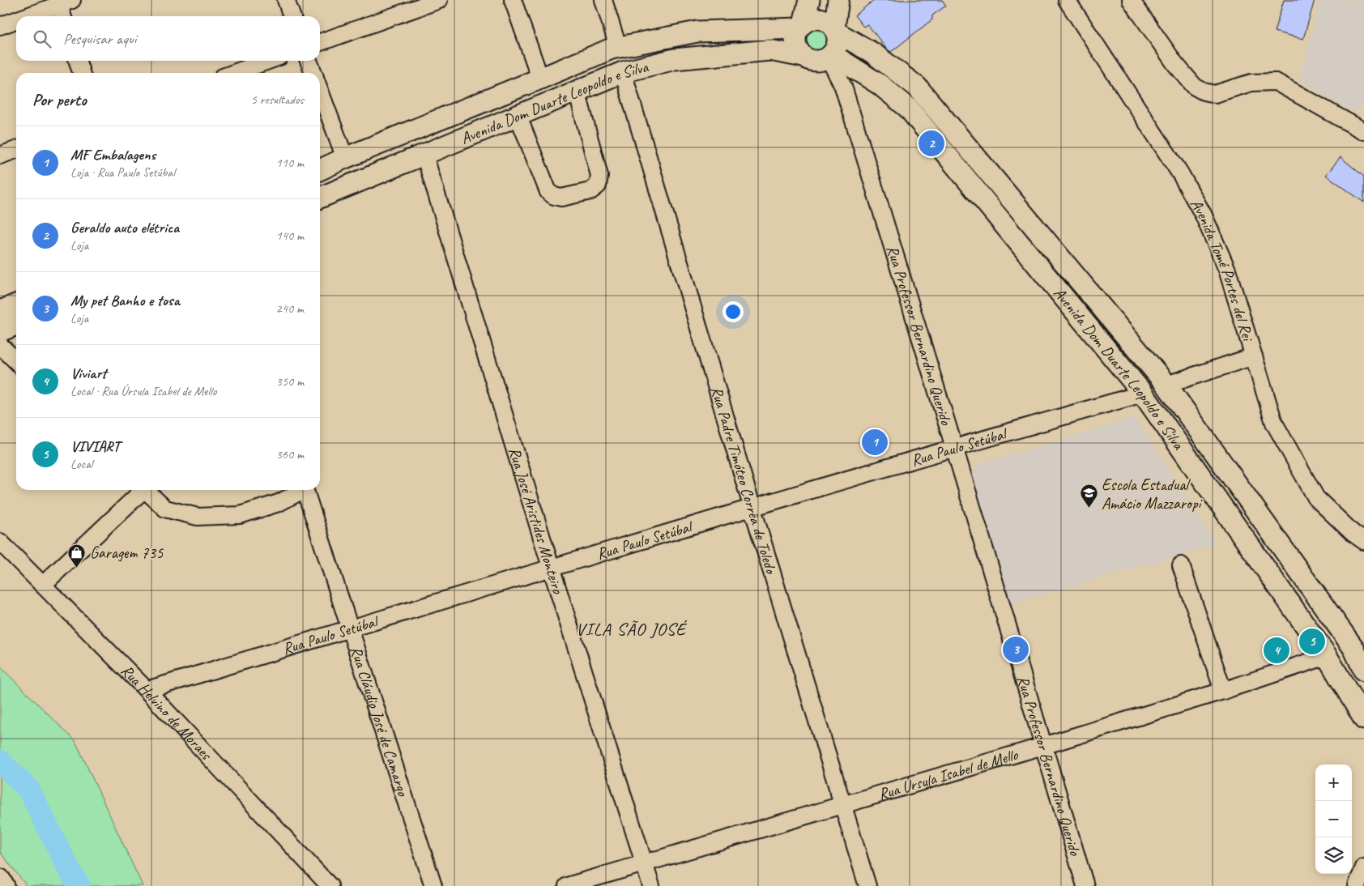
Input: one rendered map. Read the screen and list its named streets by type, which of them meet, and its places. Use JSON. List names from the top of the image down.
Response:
{
  "streets": {
    "main road": ["Avenida Dom Duarte Leopoldo e Silva"],
    "street": [
      "Avenida Tomé Portes del Rei",
      "Rua Professor Bernardino Querido",
      "Rua Paulo Setúbal",
      "Rua Padre Timóteo Corrêa de Toledo",
      "Rua José Aristides Monteiro",
      "Rua Helvino de Moraes",
      "Rua Cláudio José de Camargo",
      "Rua Úrsula Isabel de Mello"
    ]
  },
  "crossings": [
    ["Avenida Dom Duarte Leopoldo e Silva", "Rua Professor Bernardino Querido"],
    ["Avenida Dom Duarte Leopoldo e Silva", "Rua Paulo Setúbal"],
    ["Avenida Dom Duarte Leopoldo e Silva", "Rua Padre Timóteo Corrêa de Toledo"],
    ["Avenida Dom Duarte Leopoldo e Silva", "Rua José Aristides Monteiro"],
    ["Avenida Dom Duarte Leopoldo e Silva", "Rua Úrsula Isabel de Mello"],
    ["Rua Professor Bernardino Querido", "Rua Paulo Setúbal"],
    ["Rua Professor Bernardino Querido", "Rua Úrsula Isabel de Mello"],
    ["Rua Paulo Setúbal", "Rua Padre Timóteo Corrêa de Toledo"],
    ["Rua Paulo Setúbal", "Rua José Aristides Monteiro"],
    ["Rua Paulo Setúbal", "Rua Helvino de Moraes"],
    ["Rua Paulo Setúbal", "Rua Cláudio José de Camargo"],
    ["Rua Padre Timóteo Corrêa de Toledo", "Rua Úrsula Isabel de Mello"],
    ["Rua José Aristides Monteiro", "Rua Úrsula Isabel de Mello"]
  ],
  "districts": ["VILA SÃO JOSÉ"],
  "places": {
    "school or university": ["Escola Estadual Amácio Mazzaropi"],
    "shop": ["Garagem 735"]
  },
  "page": {
    "search": "Pesquisar aqui",
    "heading": ["Por perto", "5 resultados"],
    "list": [
      {
        "mark": "1",
        "name": "MF Embalagens",
        "note": "Loja · Rua Paulo Setúbal",
        "value": "110 m"
      },
      {
        "mark": "2",
        "name": "Geraldo auto elétrica",
        "note": "Loja",
        "value": "140 m"
      },
      {
        "mark": "3",
        "name": "My pet Banho e tosa",
        "note": "Loja",
        "value": "240 m"
      },
      {
        "mark": "4",
        "name": "Viviart",
        "note": "Local · Rua Úrsula Isabel de Mello",
        "value": "350 m"
      },
      {
        "mark": "5",
        "name": "VIVIART",
        "note": "Local",
        "value": "360 m"
      }
    ],
    "pins": [
      "2",
      "1",
      "5",
      "3",
      "4"
    ],
    "map_buttons": ["+", "−"]
  }
}
